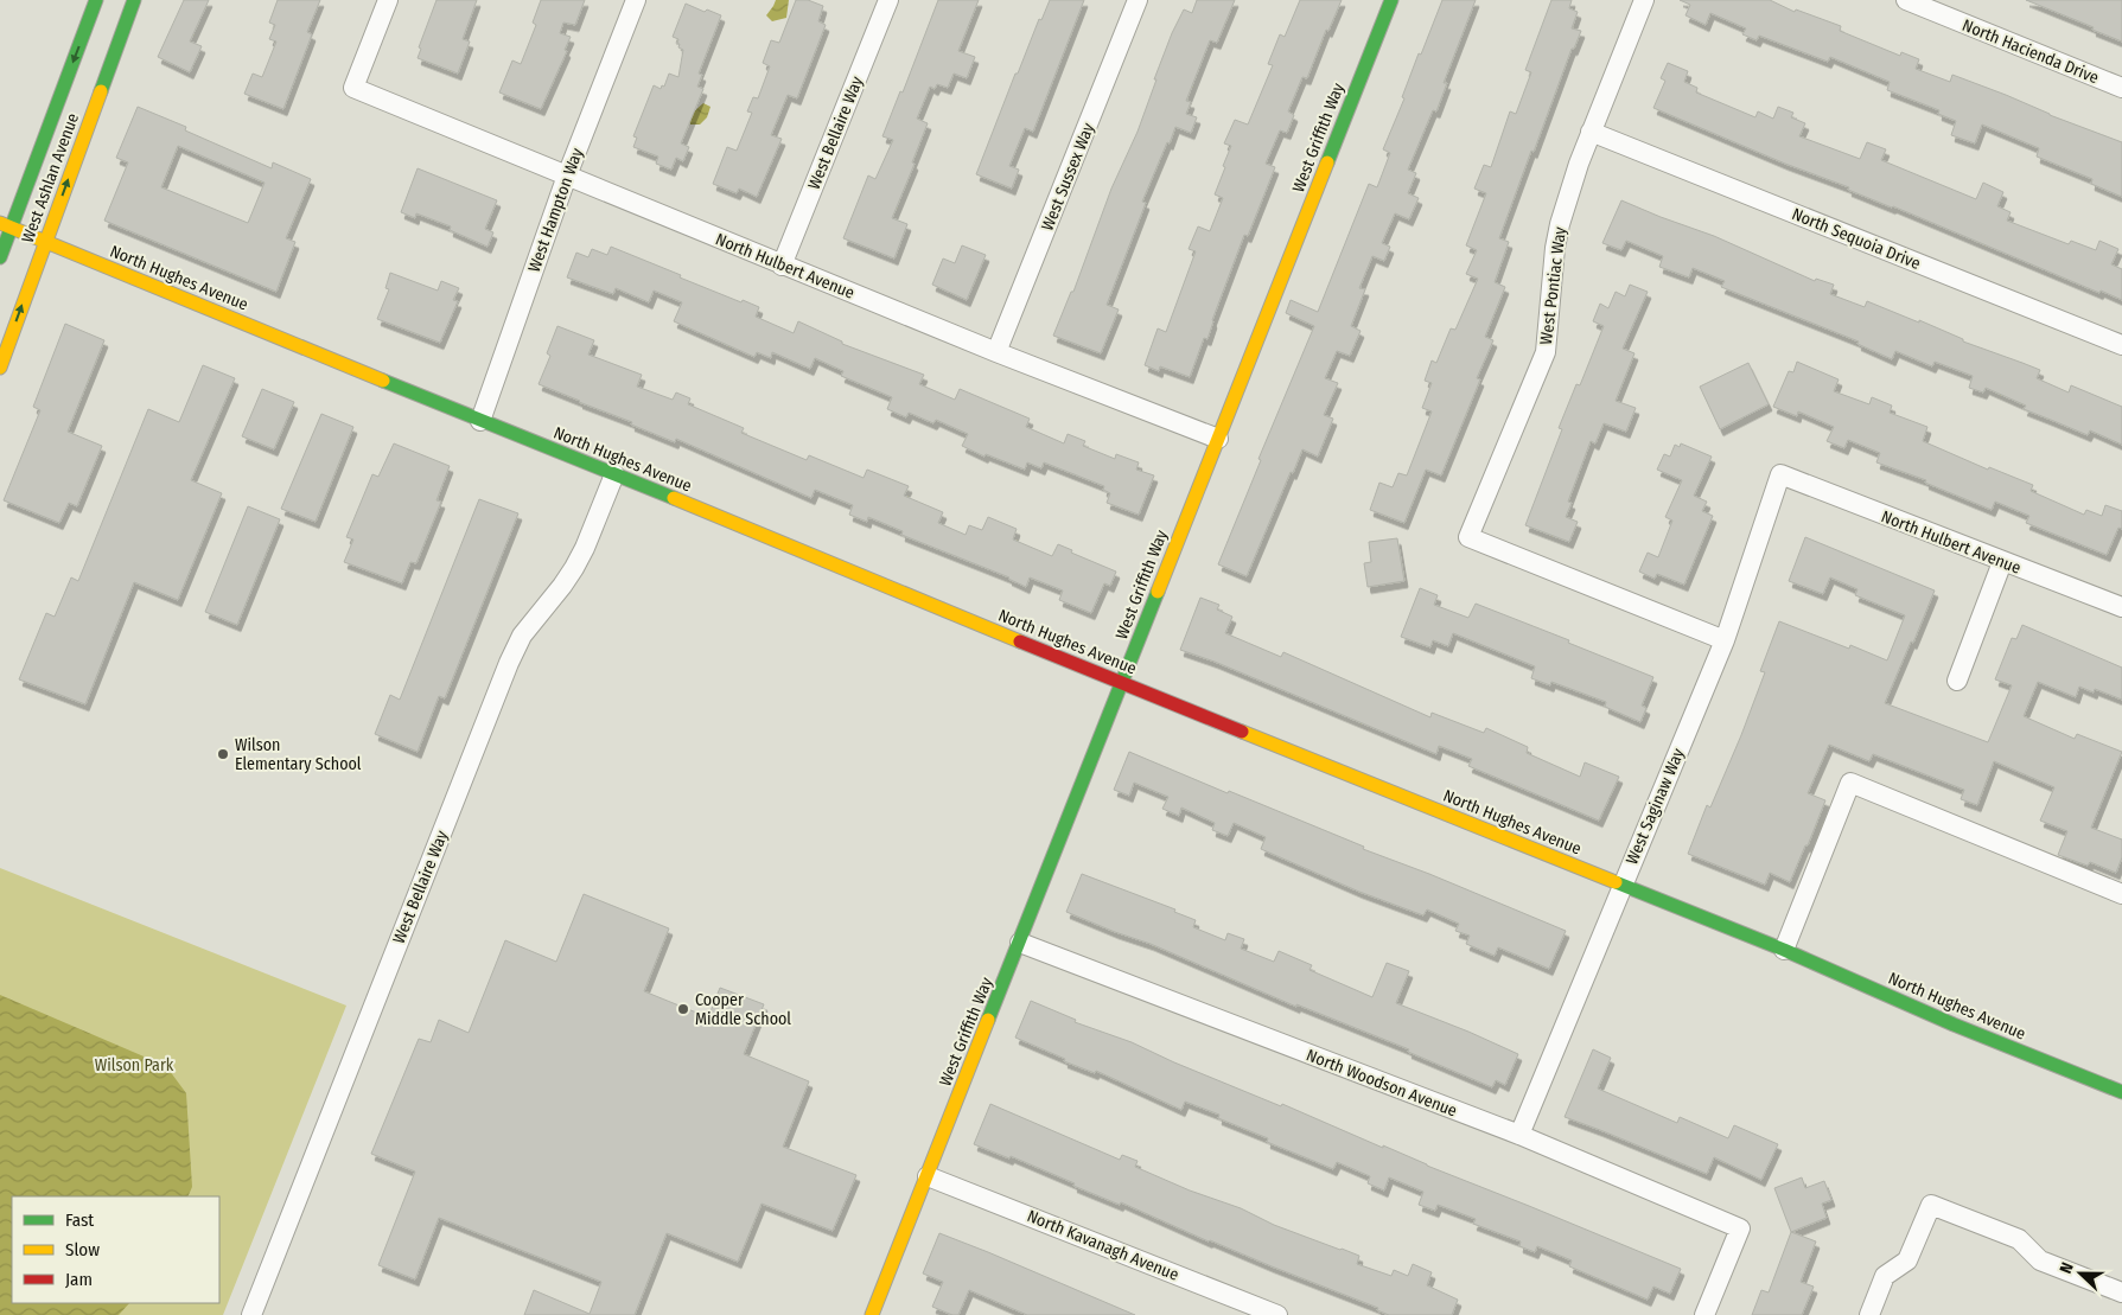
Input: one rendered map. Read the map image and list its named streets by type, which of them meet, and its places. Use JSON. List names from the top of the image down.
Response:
{
  "streets": {
    "street": [
      "North Hacienda Drive",
      "West Bellaire Way",
      "West Griffith Way",
      "West Sussex Way",
      "West Ashlan Avenue",
      "West Hampton Way",
      "North Sequoia Drive",
      "North Hulbert Avenue",
      "North Hughes Avenue",
      "West Pontiac Way",
      "West Saginaw Way",
      "North Woodson Avenue",
      "North Kavanagh Avenue"
    ]
  },
  "crossings": [
    ["West Bellaire Way", "North Hulbert Avenue"],
    ["West Bellaire Way", "North Hughes Avenue"],
    ["West Griffith Way", "North Hulbert Avenue"],
    ["West Griffith Way", "North Hughes Avenue"],
    ["West Griffith Way", "North Woodson Avenue"],
    ["West Griffith Way", "North Kavanagh Avenue"],
    ["West Sussex Way", "North Hulbert Avenue"],
    ["West Ashlan Avenue", "North Hughes Avenue"],
    ["West Hampton Way", "North Hulbert Avenue"],
    ["West Hampton Way", "North Hughes Avenue"],
    ["North Sequoia Drive", "West Pontiac Way"],
    ["North Hulbert Avenue", "West Saginaw Way"],
    ["North Hughes Avenue", "West Saginaw Way"],
    ["West Pontiac Way", "West Saginaw Way"],
    ["West Saginaw Way", "North Woodson Avenue"]
  ],
  "parks": ["Wilson Park"],
  "places": ["Wilson Elementary School", "Cooper Middle School"],
  "legend": ["Fast", "Slow", "Jam"],
  "north": "left"
}
